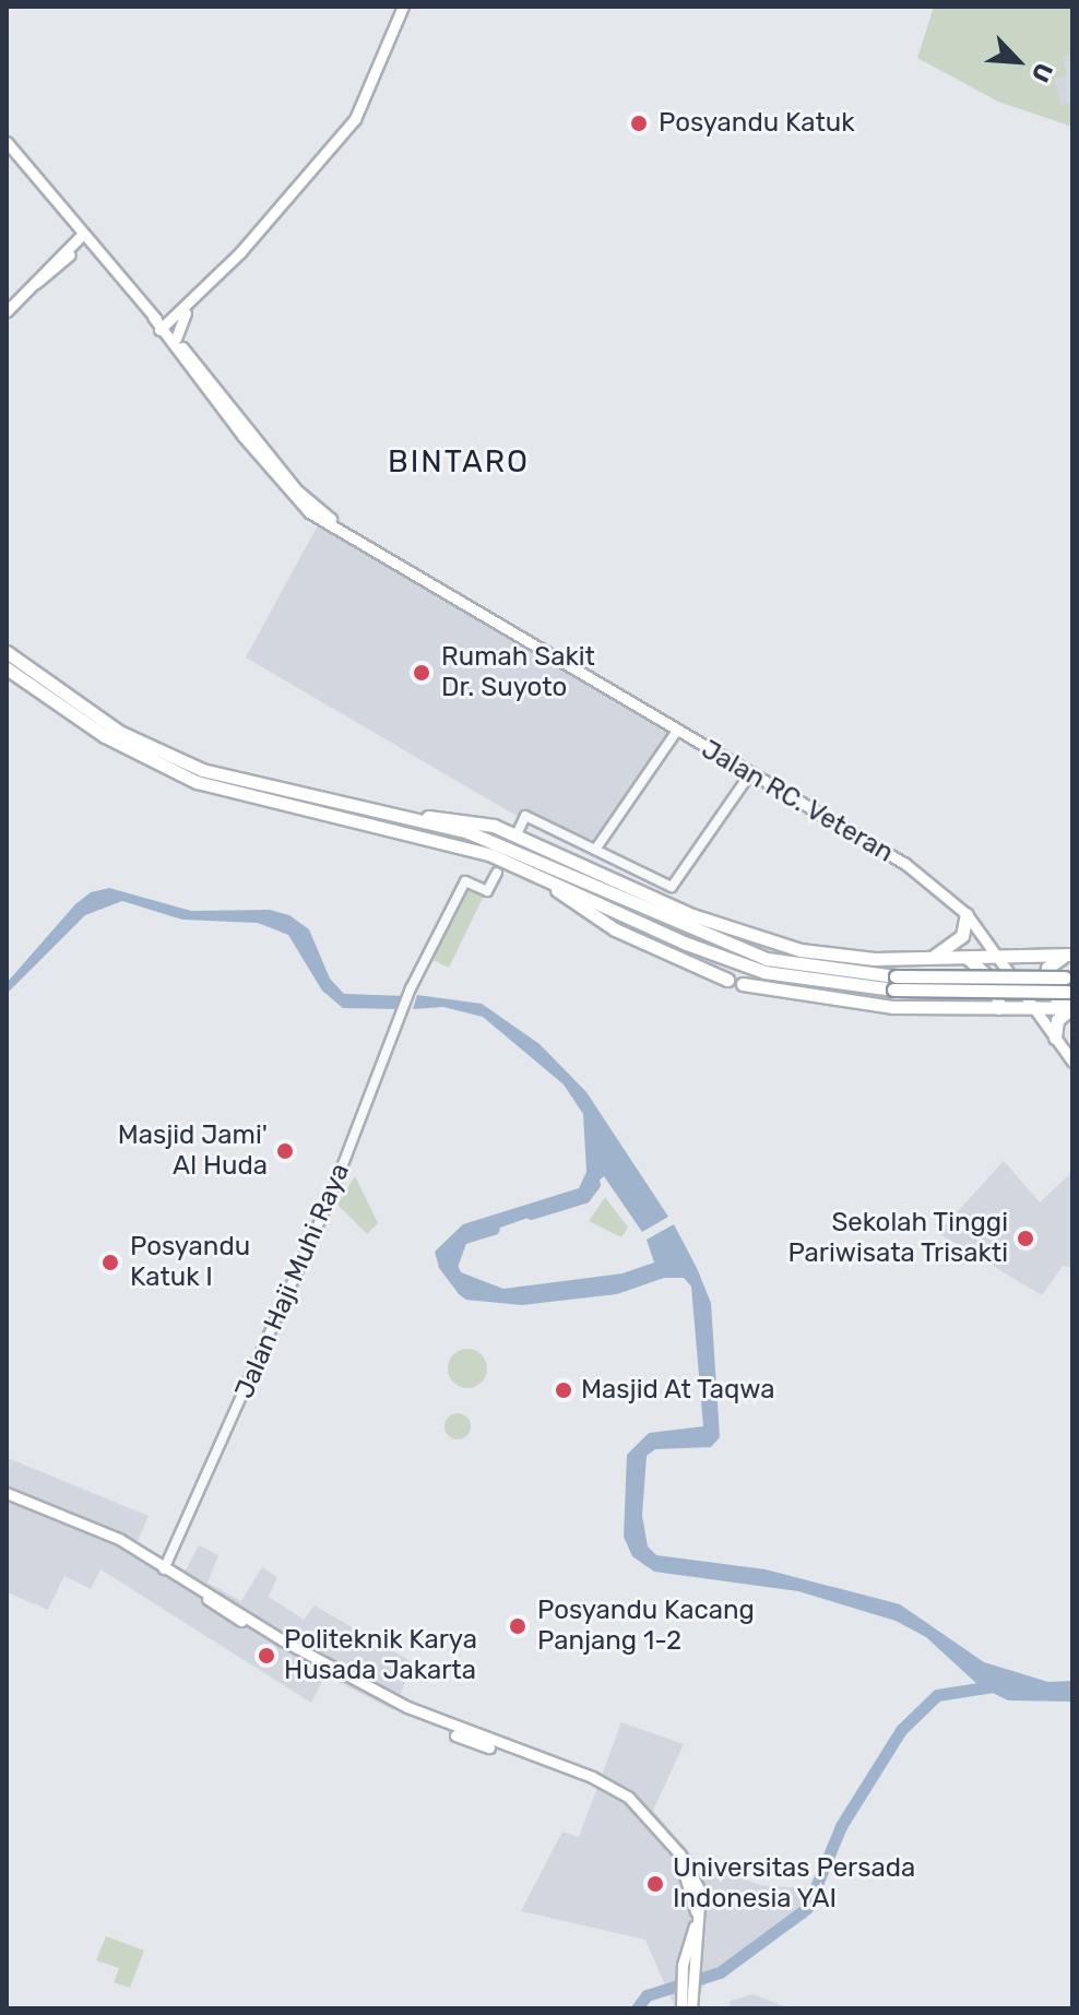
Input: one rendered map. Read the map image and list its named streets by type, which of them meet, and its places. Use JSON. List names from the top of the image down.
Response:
{
  "streets": {
    "main road": ["Jalan RC. Veteran"],
    "street": ["Jalan Haji Muhi Raya"]
  },
  "districts": ["BINTARO"],
  "places": [
    "Posyandu Katuk",
    "Rumah Sakit Dr. Suyoto",
    "Masjid Jami' Al Huda",
    "Sekolah Tinggi Pariwisata Trisakti",
    "Posyandu Katuk I",
    "Masjid At Taqwa",
    "Posyandu Kacang Panjang 1-2",
    "Politeknik Karya Husada Jakarta",
    "Universitas Persada Indonesia YAI"
  ],
  "north": "bottom right"
}
